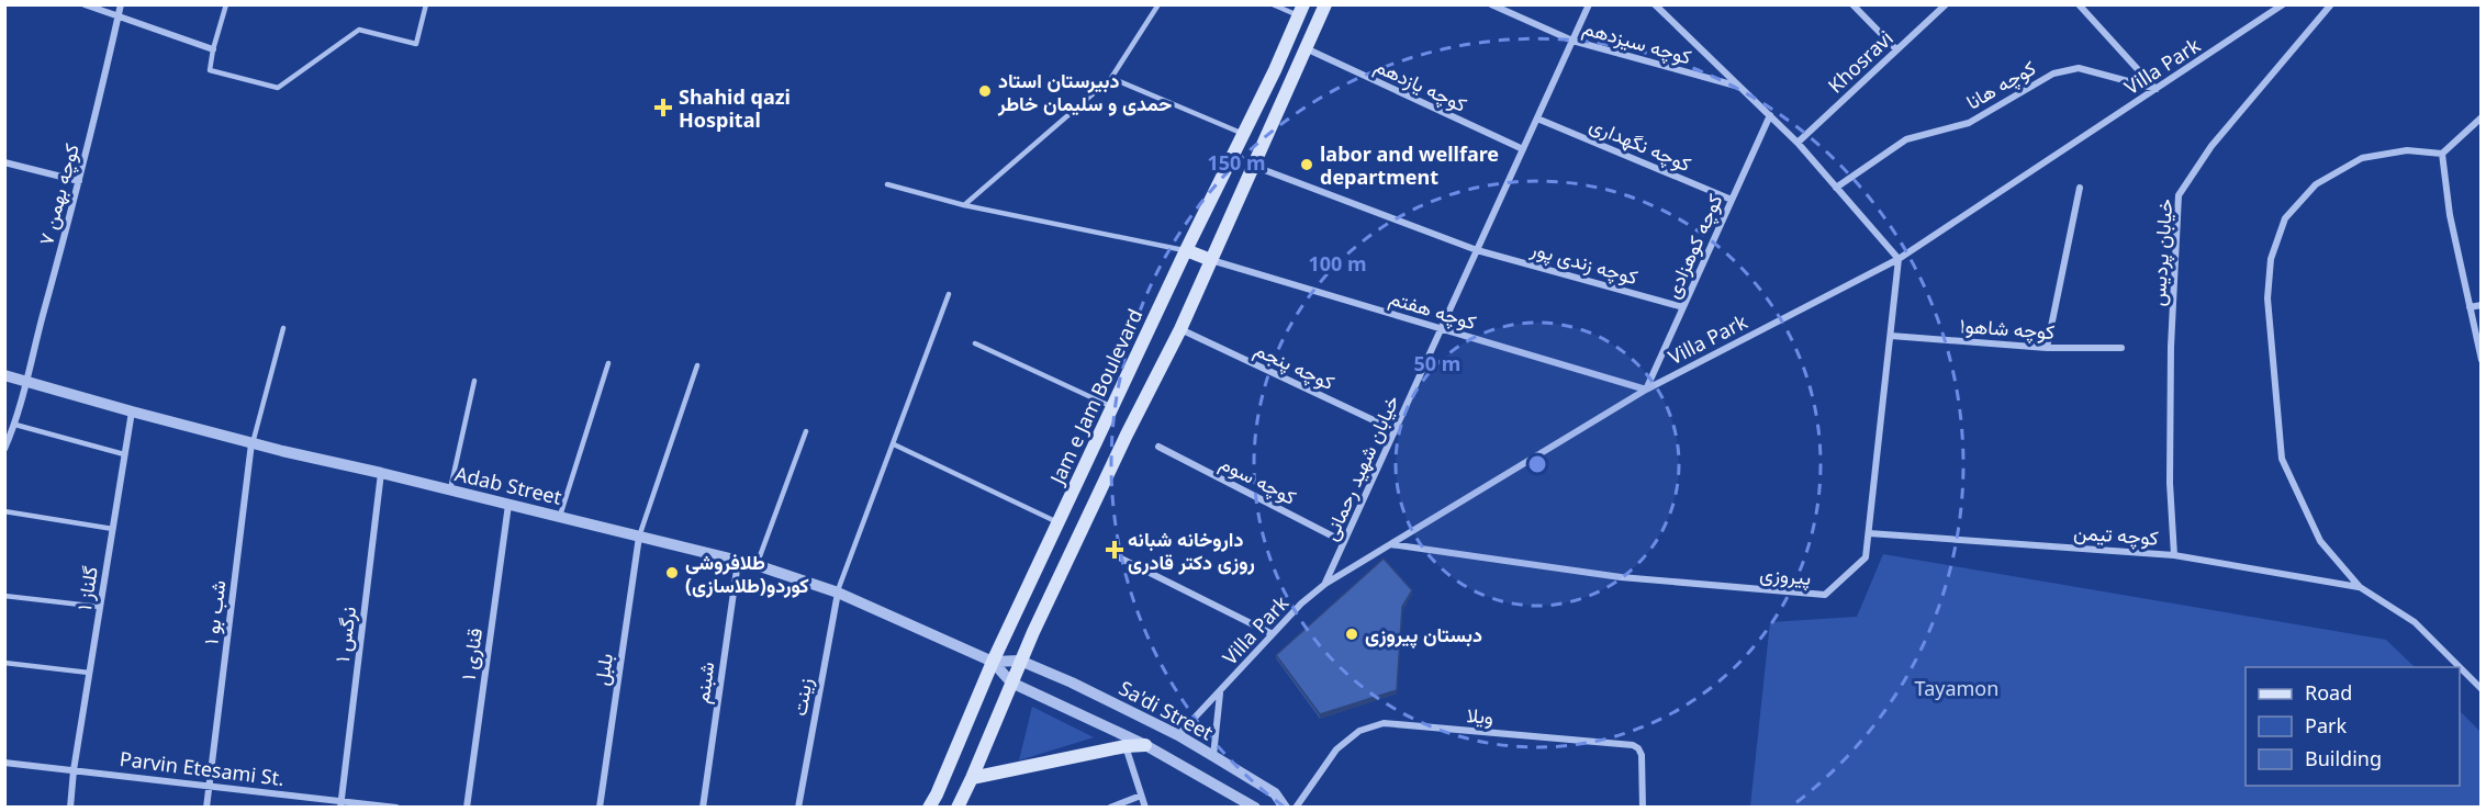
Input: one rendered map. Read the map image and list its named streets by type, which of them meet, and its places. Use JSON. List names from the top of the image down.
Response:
{
  "streets": {
    "main road": ["Jam e Jam Boulevard"],
    "street": [
      "کوچه سیزدهم",
      "Khosravi",
      "Villa Park",
      "کوچه یازدهم",
      "کوچه هانا",
      "کوچه نگهداری",
      "کوچه بهمن ۷",
      "کوچه کوهزادی",
      "خیابان پردیس",
      "کوچه زندی پور",
      "کوچه هفتم",
      "کوچه شاهو۱",
      "کوچه پنجم",
      "خیابان شهید رحمانی",
      "کوچه سوم",
      "Adab Street",
      "کوچه تیمن",
      "پیروزی",
      "گلناز ۱",
      "شب بو ۱",
      "نرگس ۱",
      "قناری ۱",
      "بلبل",
      "شبنم",
      "زینت",
      "Sa'di Street",
      "ویلا",
      "Parvin Etesami St."
    ]
  },
  "crossings": [
    ["کوچه سیزدهم", "خیابان شهید رحمانی"],
    ["Villa Park", "کوچه هانا"],
    ["Villa Park", "کوچه کوهزادی"],
    ["Villa Park", "کوچه هفتم"],
    ["Villa Park", "خیابان شهید رحمانی"],
    ["Villa Park", "پیروزی"],
    ["Villa Park", "Sa'di Street"],
    ["کوچه یازدهم", "خیابان شهید رحمانی"],
    ["کوچه نگهداری", "کوچه کوهزادی"],
    ["کوچه نگهداری", "خیابان شهید رحمانی"],
    ["کوچه بهمن ۷", "Adab Street"],
    ["کوچه کوهزادی", "کوچه زندی پور"],
    ["کوچه کوهزادی", "کوچه هفتم"],
    ["خیابان پردیس", "کوچه تیمن"],
    ["کوچه زندی پور", "خیابان شهید رحمانی"],
    ["کوچه هفتم", "خیابان شهید رحمانی"],
    ["کوچه شاهو۱", "پیروزی"],
    ["کوچه پنجم", "خیابان شهید رحمانی"],
    ["Jam e Jam Boulevard", "Adab Street"],
    ["خیابان شهید رحمانی", "کوچه سوم"],
    ["Adab Street", "گلناز ۱"],
    ["Adab Street", "شب بو ۱"],
    ["Adab Street", "نرگس ۱"],
    ["Adab Street", "قناری ۱"],
    ["Adab Street", "بلبل"],
    ["Adab Street", "شبنم"],
    ["Adab Street", "زینت"],
    ["کوچه تیمن", "پیروزی"],
    ["گلناز ۱", "Parvin Etesami St."],
    ["شب بو ۱", "Parvin Etesami St."],
    ["نرگس ۱", "Parvin Etesami St."]
  ],
  "parks": ["Tayamon"],
  "places": {
    "other": [
      "دبیرستان استاد حمدی و سلیمان خاطر",
      "labor and wellfare department",
      "طلافروشی کوردو(طلاسازی)",
      "دبستان پیروزی"
    ],
    "health": ["Shahid qazi Hospital", "داروخانه شبانه روزی دکتر قادری"]
  },
  "legend": ["Road", "Park", "Building"],
  "rings": ["150 m", "100 m", "50 m"]
}
